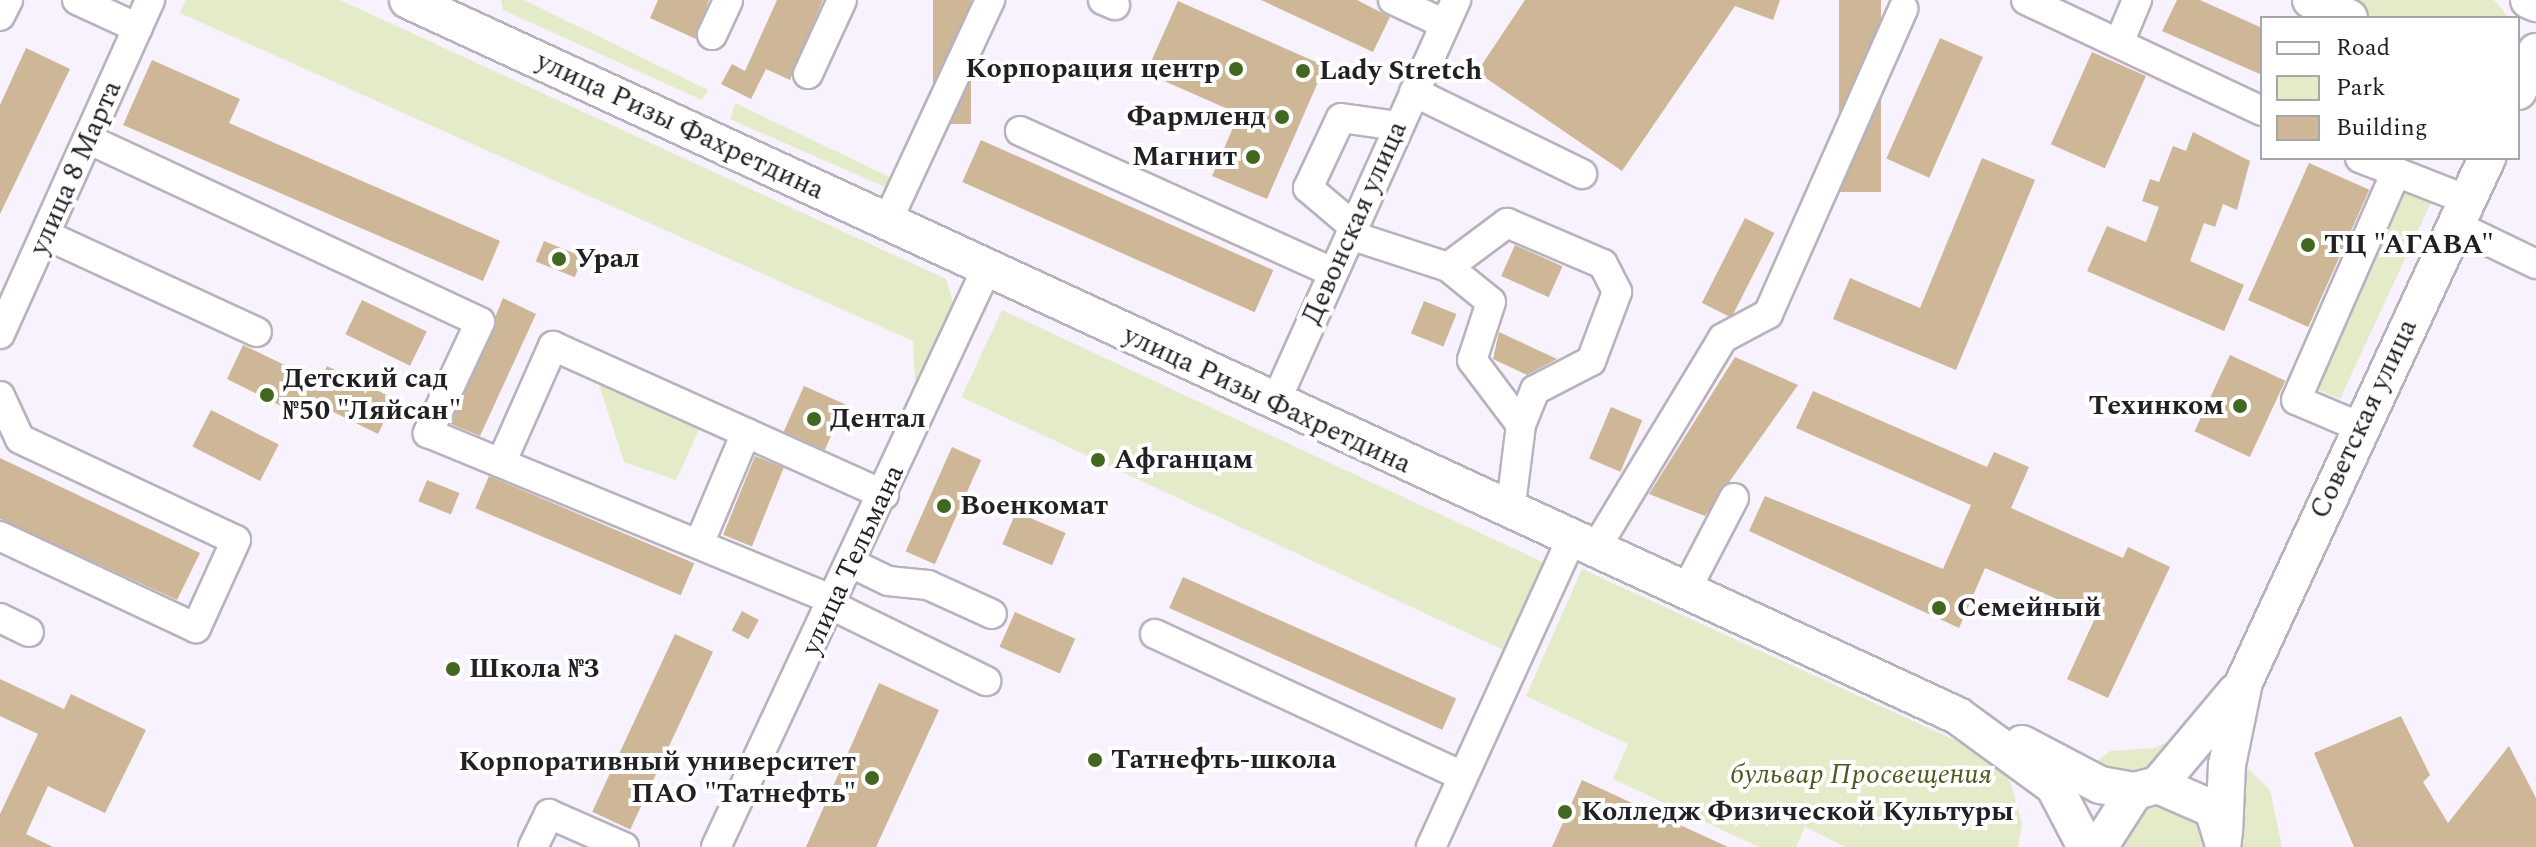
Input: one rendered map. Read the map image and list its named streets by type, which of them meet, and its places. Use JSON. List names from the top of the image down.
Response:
{
  "streets": {
    "main road": ["улица Ризы Фахретдина", "Советская улица"],
    "street": ["улица 8 Марта", "Девонская улица", "улица Тельмана"]
  },
  "crossings": [
    ["улица Ризы Фахретдина", "Девонская улица"],
    ["улица Ризы Фахретдина", "улица Тельмана"]
  ],
  "parks": ["бульвар Просвещения"],
  "places": [
    "Корпорация центр",
    "Lady Stretch",
    "Фармленд",
    "Магнит",
    "ТЦ \"АГАВА\"",
    "Урал",
    "Детский сад №50 \"Ляйсан\"",
    "Техинком",
    "Дентал",
    "Афганцам",
    "Военкомат",
    "Семейный",
    "Школа №3",
    "Татнефть-школа",
    "Корпоративный университет ПАО \"Татнефть\"",
    "Колледж Физической Культуры"
  ],
  "legend": ["Road", "Park", "Building"]
}
